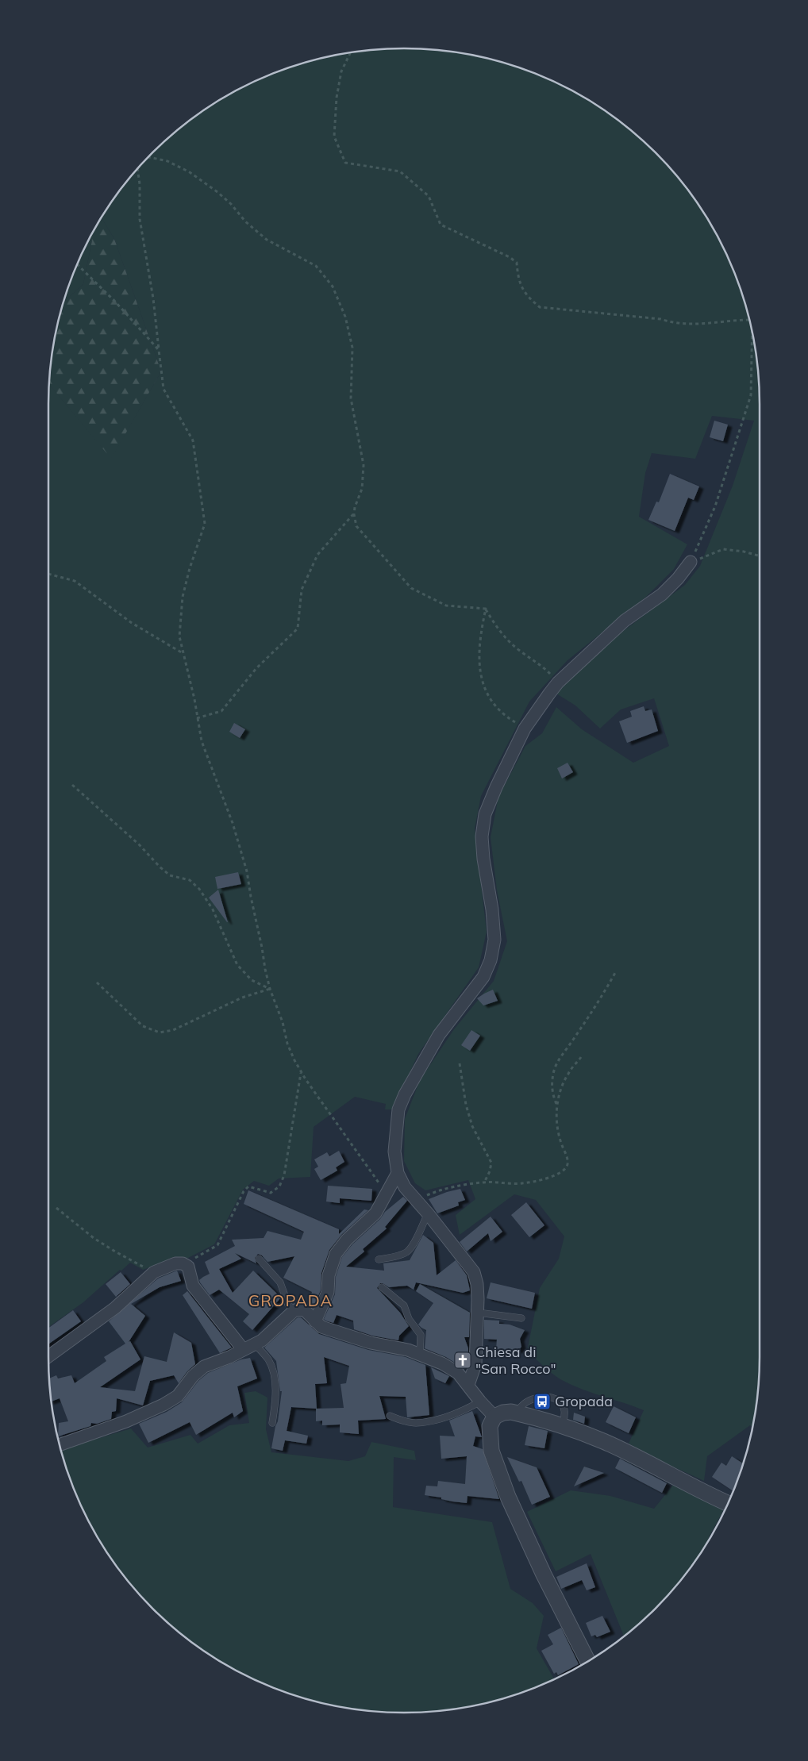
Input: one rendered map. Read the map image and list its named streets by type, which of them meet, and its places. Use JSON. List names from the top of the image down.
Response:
{
  "districts": ["GROPADA"],
  "places": {
    "church": ["Chiesa di \"San Rocco\""],
    "bus stop": ["Gropada"]
  }
}
